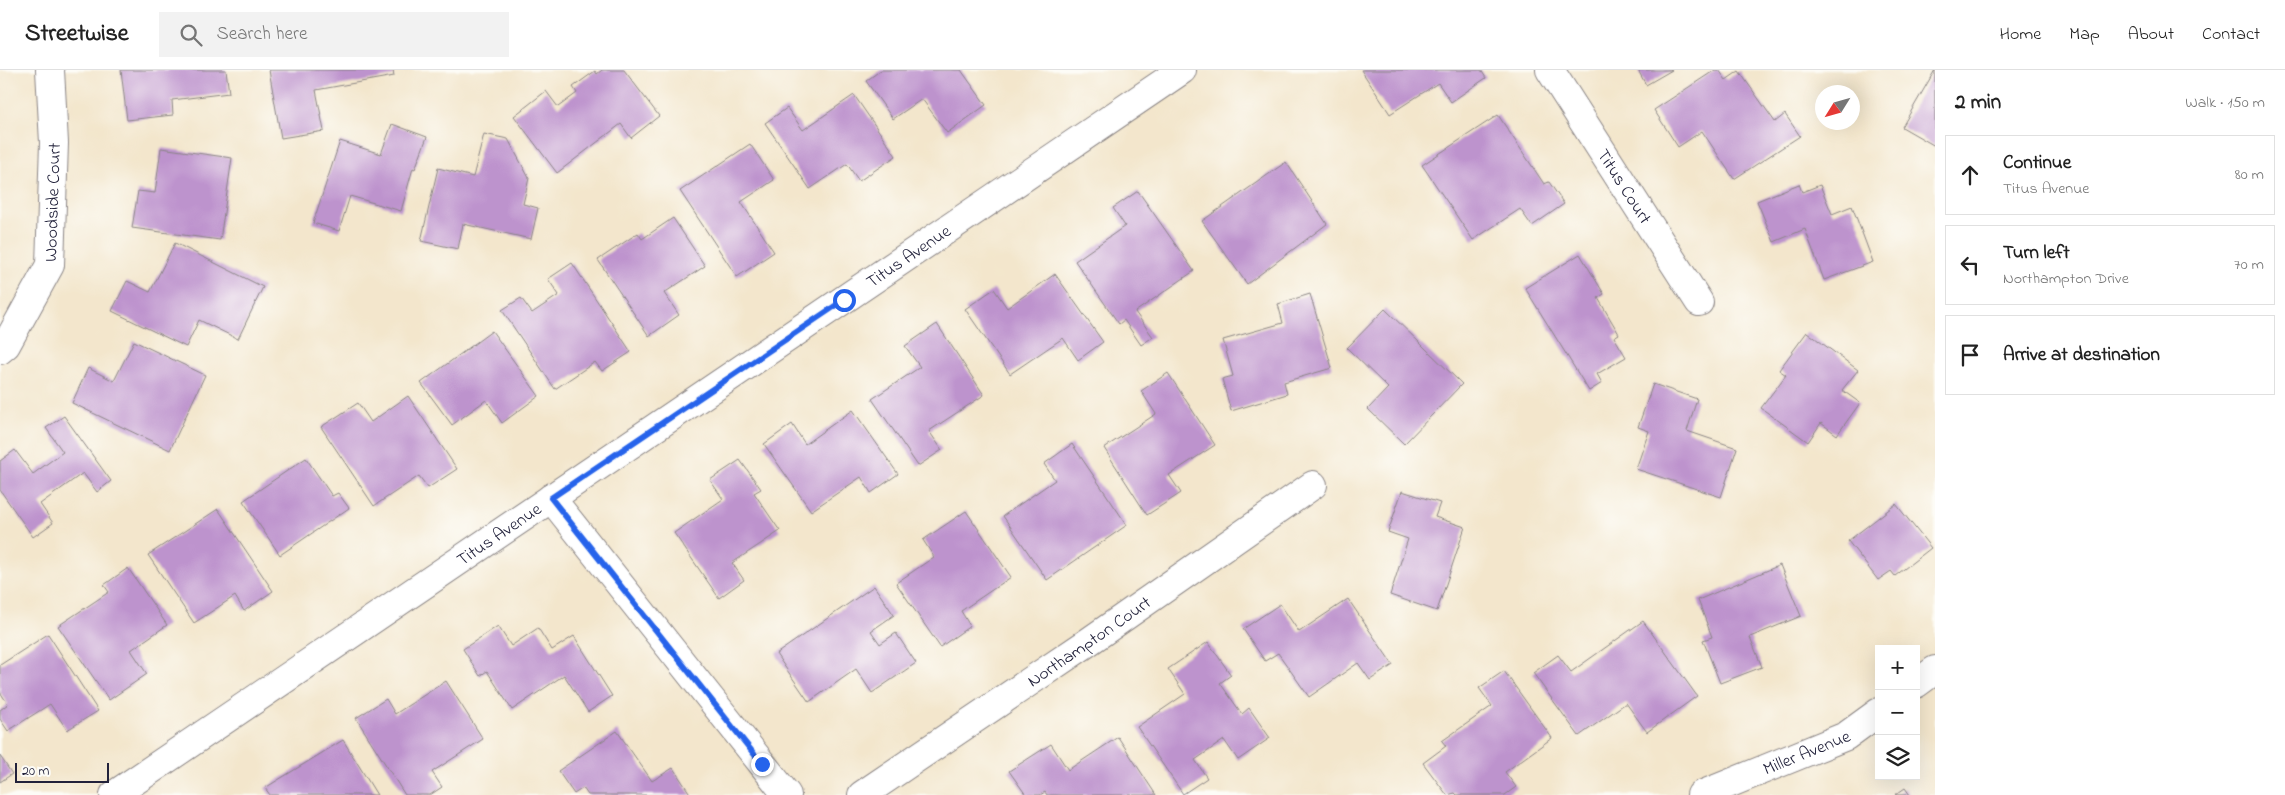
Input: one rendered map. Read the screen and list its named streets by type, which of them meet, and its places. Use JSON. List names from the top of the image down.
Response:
{
  "streets": {
    "street": [
      "Titus Court",
      "Woodside Court",
      "Titus Avenue",
      "Northampton Court",
      "Miller Avenue"
    ]
  },
  "scale_bar": "20 m",
  "north": "bottom left",
  "page": {
    "header": "Streetwise",
    "search": "Search here",
    "nav": [
      "Home",
      "Map",
      "About",
      "Contact"
    ],
    "heading": ["2 min", "Walk · 150 m"],
    "list": [
      ["Continue", "Titus Avenue", "80 m"],
      ["Turn left", "Northampton Drive", "70 m"],
      "Arrive at destination"
    ],
    "map_buttons": ["+", "−"],
    "scale": "20 m"
  }
}
